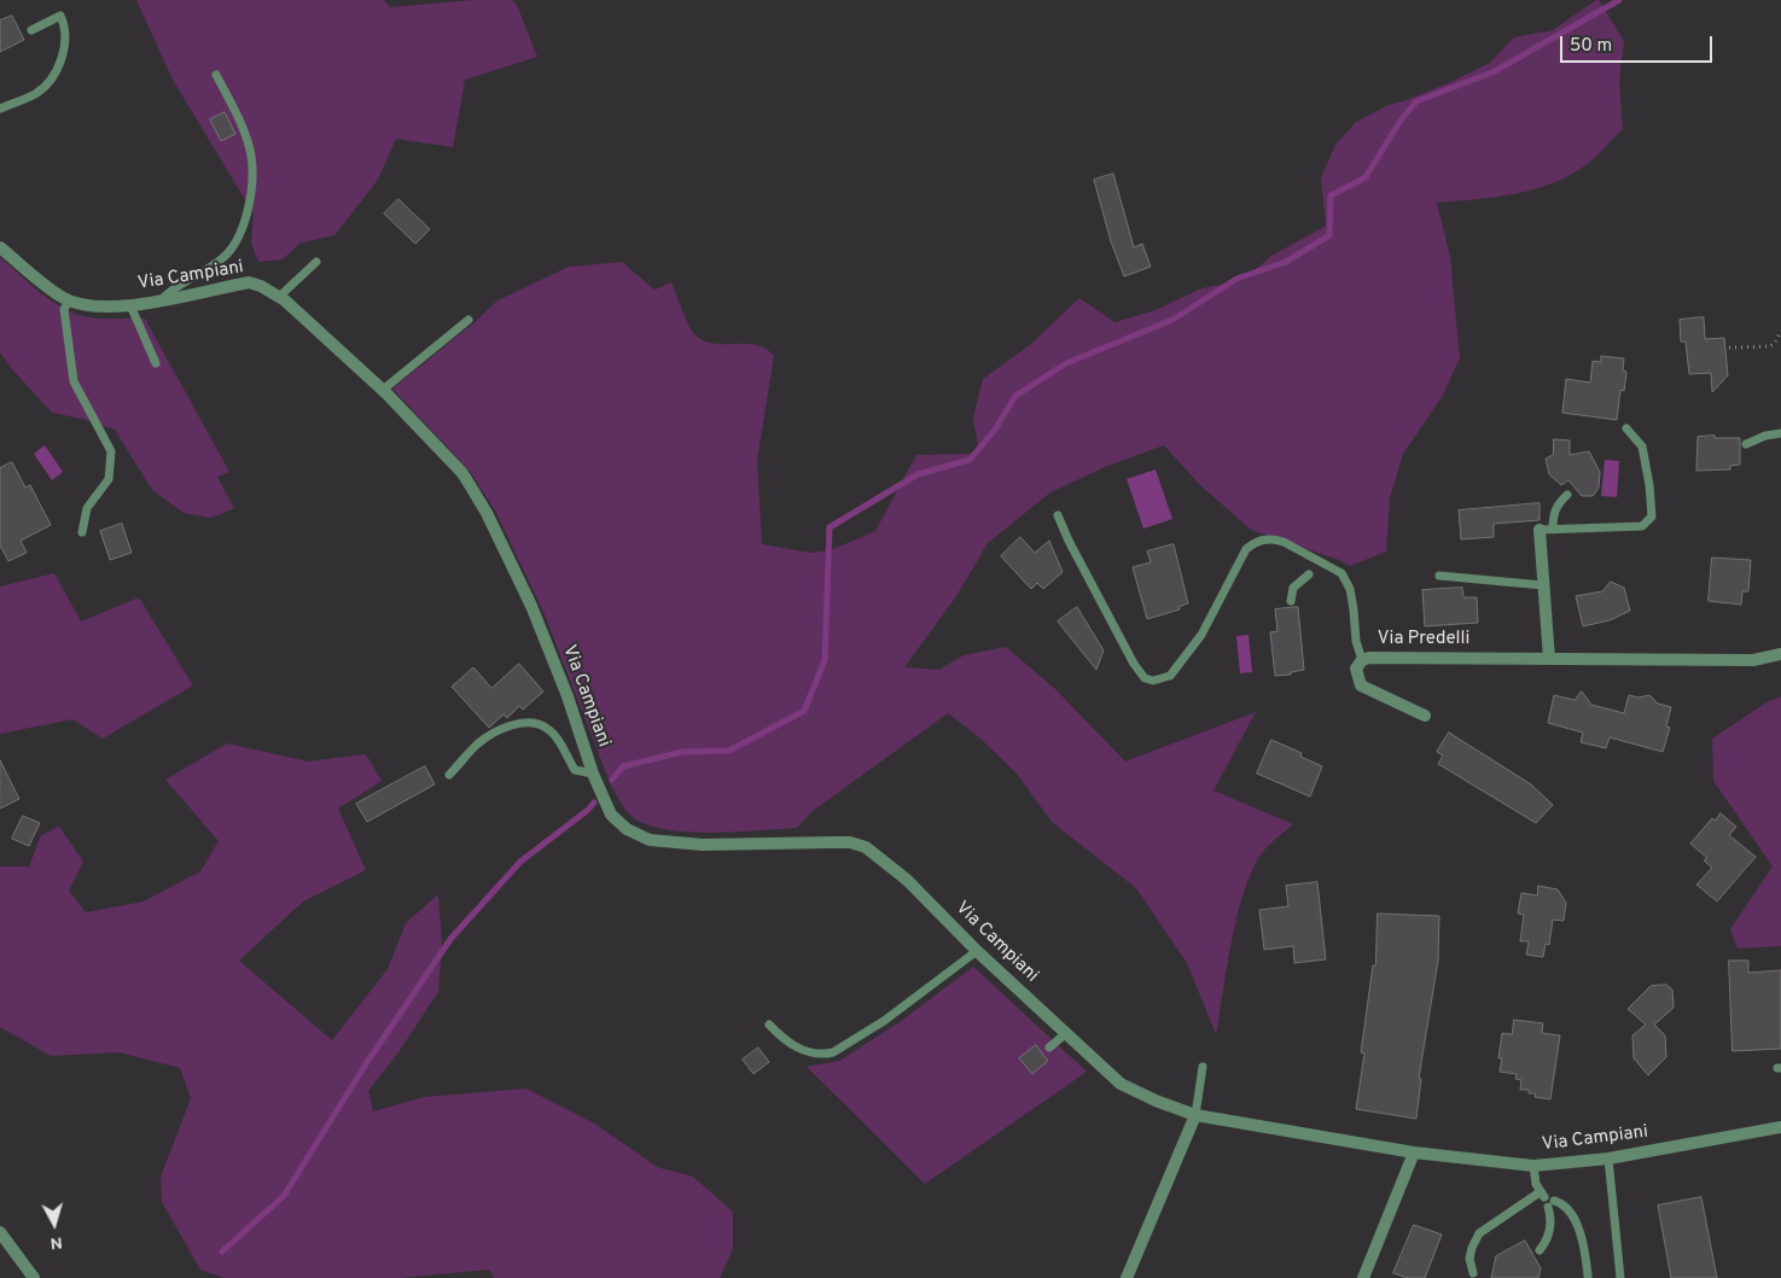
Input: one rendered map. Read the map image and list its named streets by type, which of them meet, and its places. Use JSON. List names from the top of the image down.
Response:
{
  "streets": {
    "street": ["Via Campiani", "Via Predelli"]
  },
  "scale_bar": "50 m",
  "north": "bottom"
}
